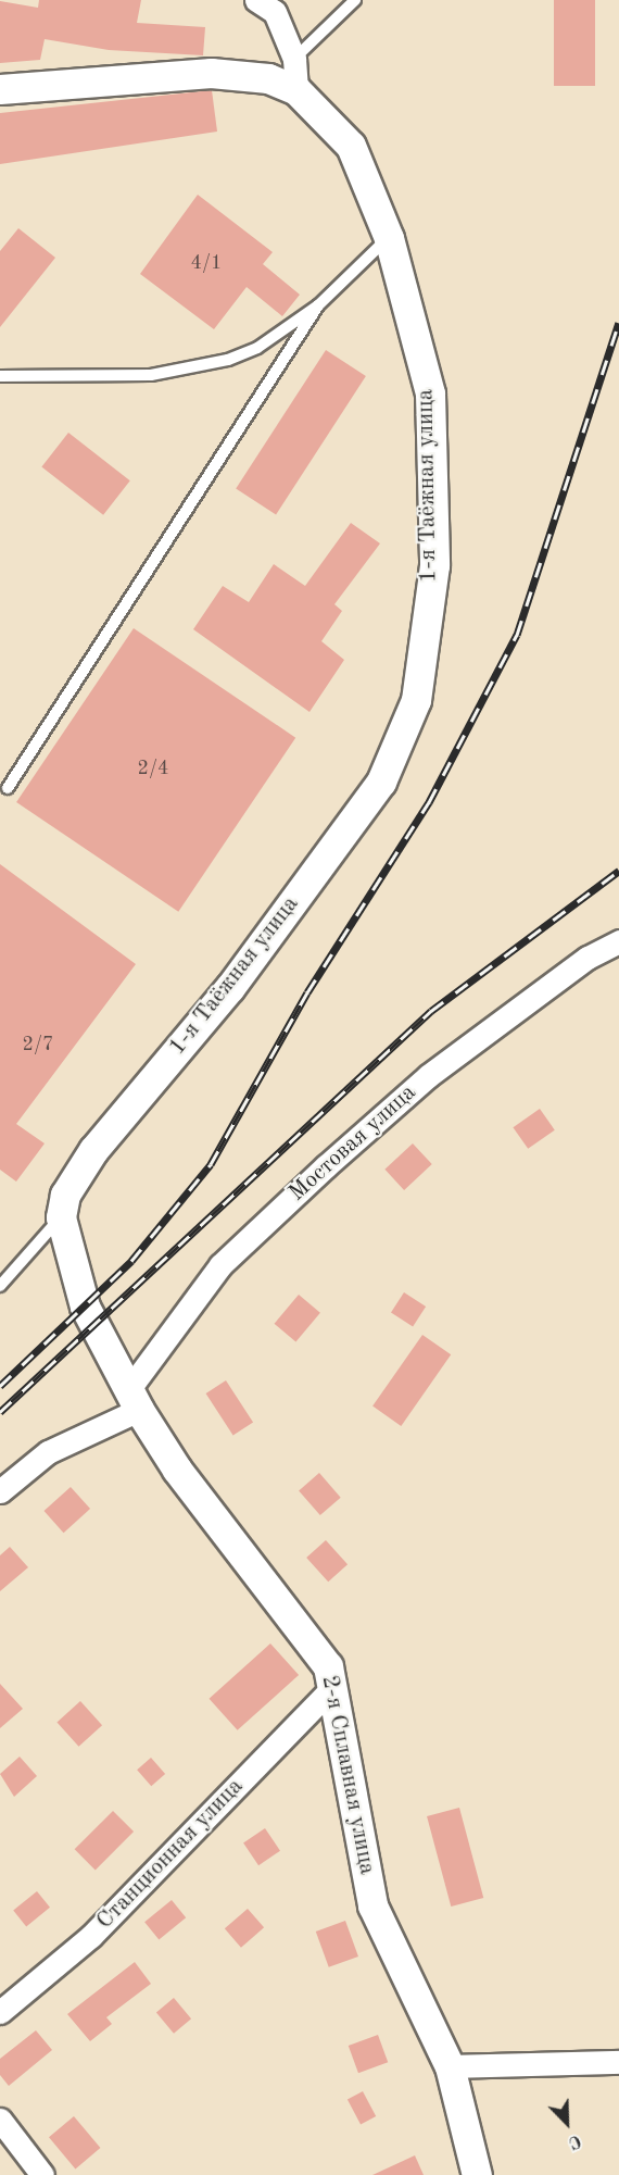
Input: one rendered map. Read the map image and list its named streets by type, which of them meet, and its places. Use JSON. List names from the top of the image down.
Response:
{
  "streets": {
    "street": [
      "1-я Таёжная улица",
      "Мостовая улица",
      "2-я Сплавная улица",
      "Станционная улица"
    ]
  },
  "crossings": [
    ["1-я Таёжная улица", "2-я Сплавная улица"],
    ["Мостовая улица", "2-я Сплавная улица"],
    ["2-я Сплавная улица", "Станционная улица"]
  ],
  "house_numbers": ["4/1", "2/4", "2/7"],
  "north": "bottom right"
}
